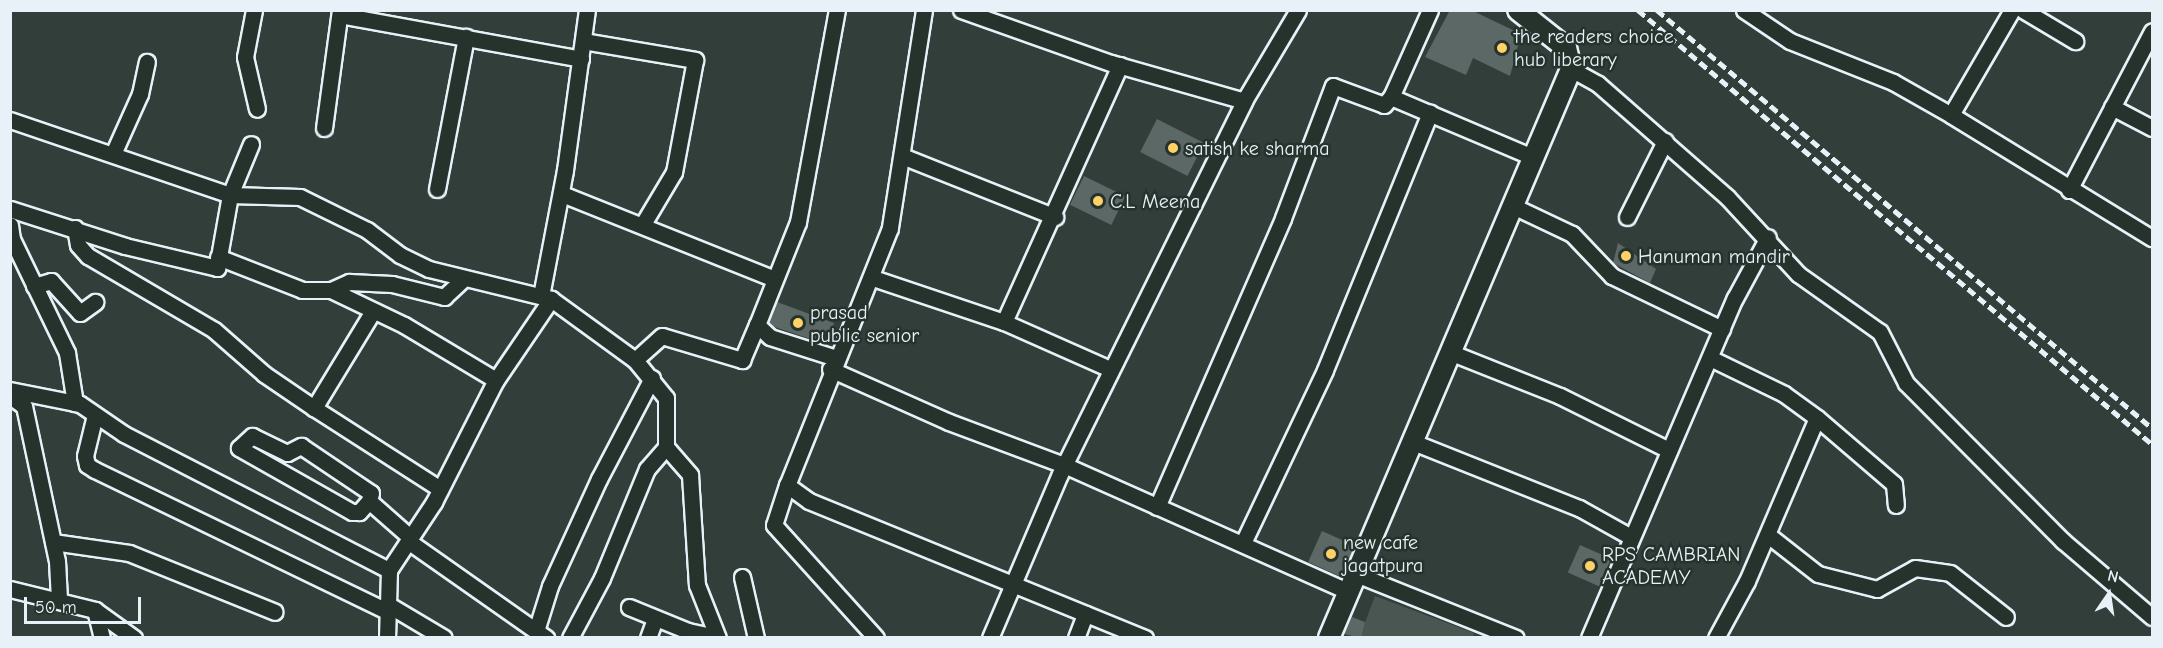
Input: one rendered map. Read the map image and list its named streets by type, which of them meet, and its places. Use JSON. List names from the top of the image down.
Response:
{
  "places": [
    "the readers choice hub liberary",
    "satish ke sharma",
    "C.L Meena",
    "Hanuman mandir",
    "prasad public senior",
    "new cafe jagatpura",
    "RPS CAMBRIAN ACADEMY"
  ],
  "scale_bar": "50 m",
  "north": "top"
}
